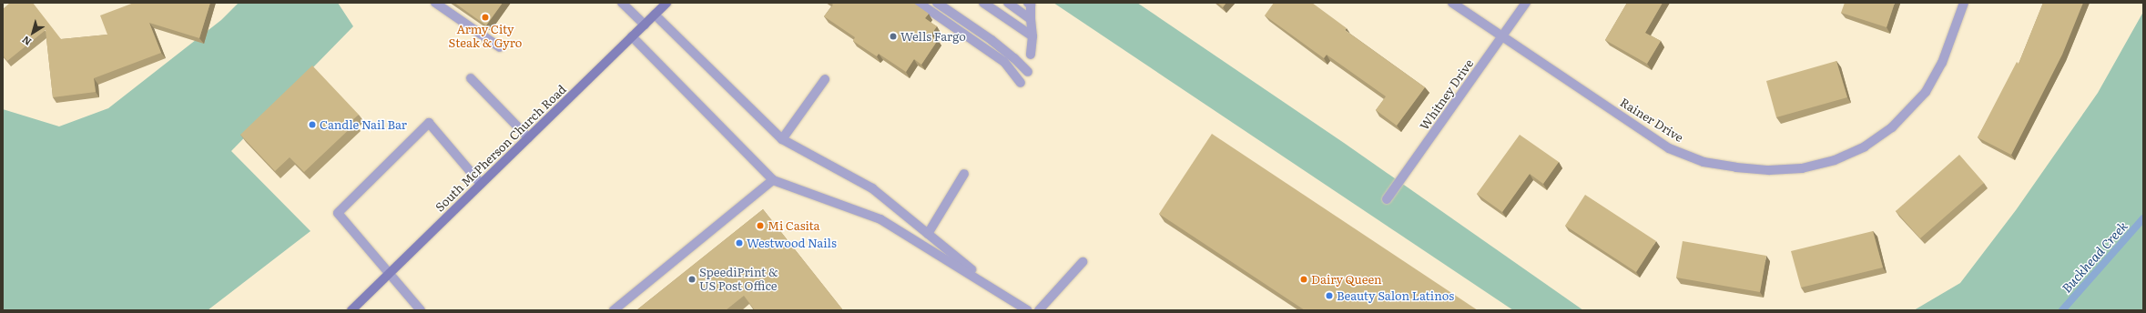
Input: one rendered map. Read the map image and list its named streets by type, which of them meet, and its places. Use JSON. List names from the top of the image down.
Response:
{
  "streets": {
    "main road": ["South McPherson Church Road"],
    "street": ["Whitney Drive", "Rainer Drive"]
  },
  "crossings": [
    ["Whitney Drive", "Rainer Drive"]
  ],
  "water": ["Buckhead Creek"],
  "places": [
    "Army City Steak & Gyro",
    "Wells Fargo",
    "Candle Nail Bar",
    "Mi Casita",
    "Westwood Nails",
    "SpeediPrint & US Post Office",
    "Dairy Queen",
    "Beauty Salon Latinos"
  ],
  "north": "bottom left"
}
